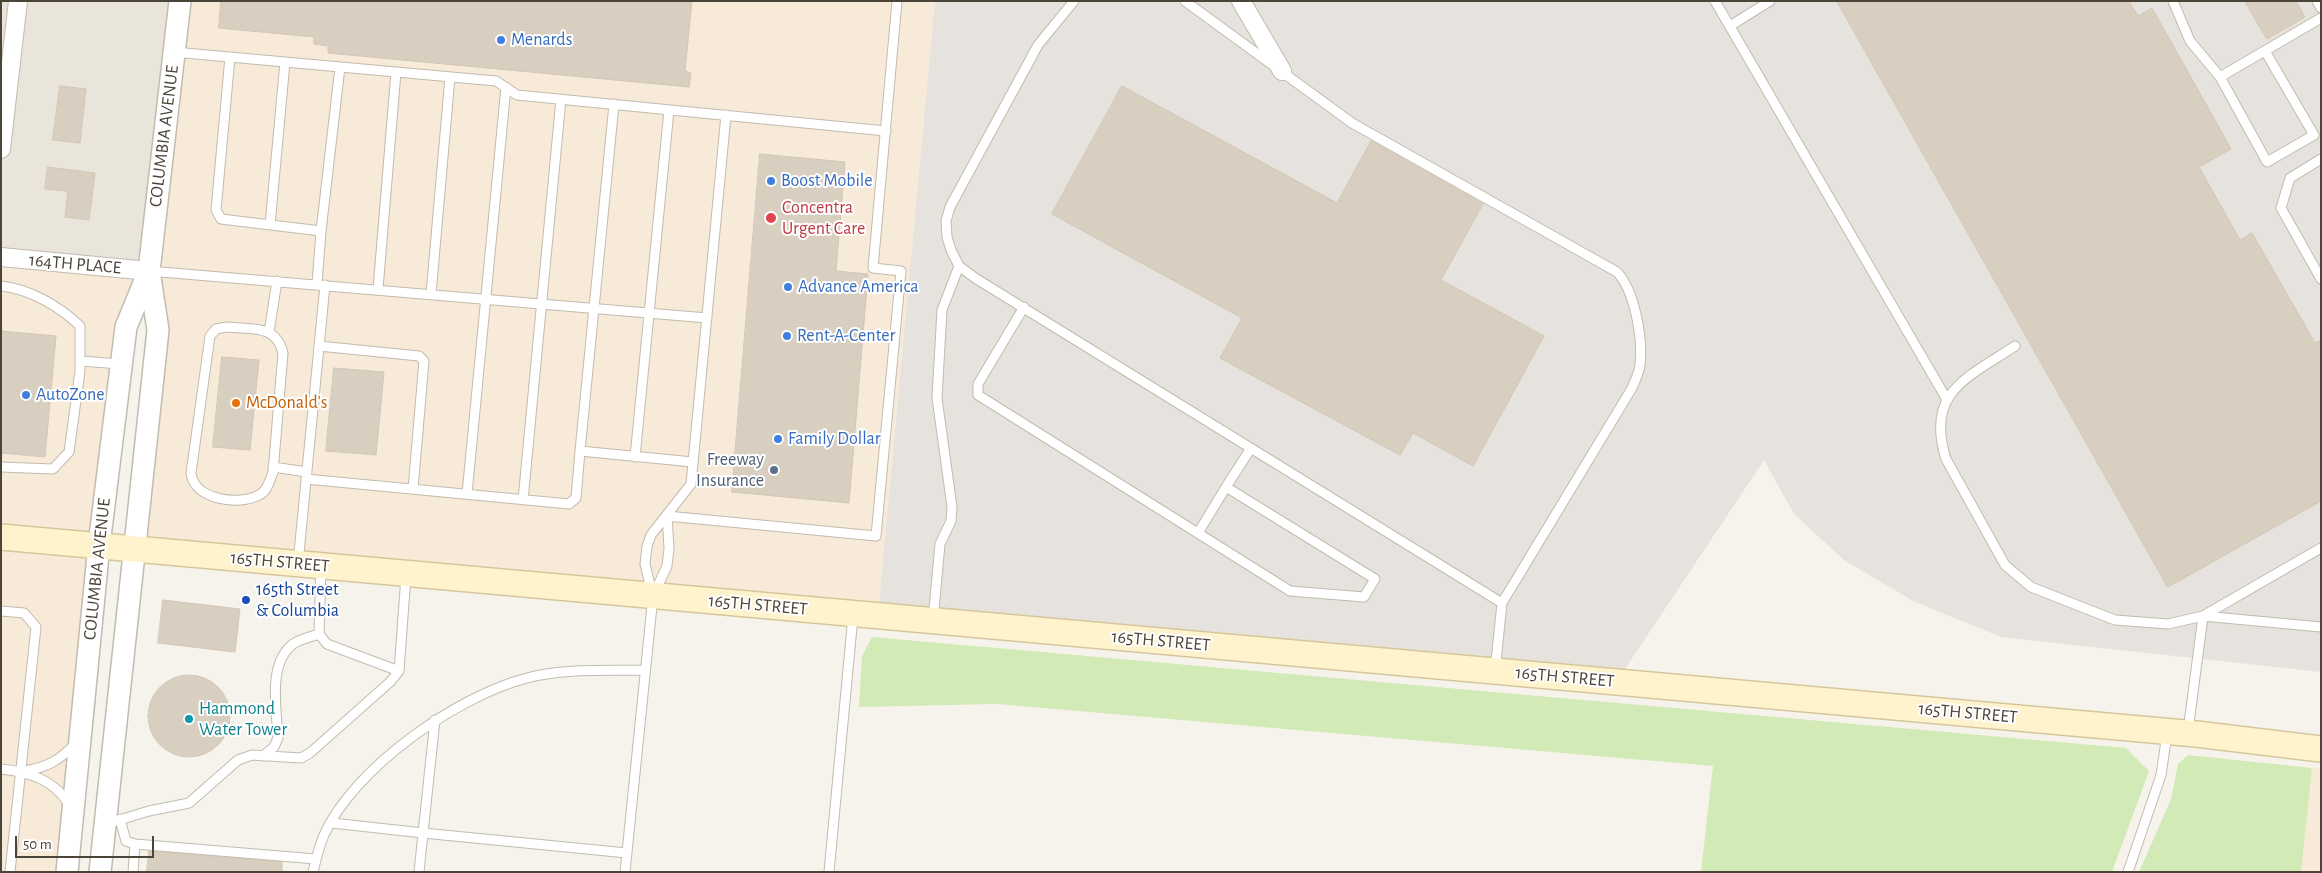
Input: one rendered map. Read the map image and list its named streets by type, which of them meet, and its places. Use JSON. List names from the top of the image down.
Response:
{
  "streets": {
    "main road": ["165TH STREET"],
    "street": ["COLUMBIA AVENUE", "164TH PLACE"]
  },
  "crossings": [
    ["COLUMBIA AVENUE", "164TH PLACE"],
    ["COLUMBIA AVENUE", "165TH STREET"]
  ],
  "places": [
    "Menards",
    "Boost Mobile",
    "Concentra Urgent Care",
    "Advance America",
    "Rent-A-Center",
    "AutoZone",
    "McDonald's",
    "Family Dollar",
    "Freeway Insurance",
    "165th Street & Columbia",
    "Hammond Water Tower"
  ],
  "scale_bar": "50 m"
}
